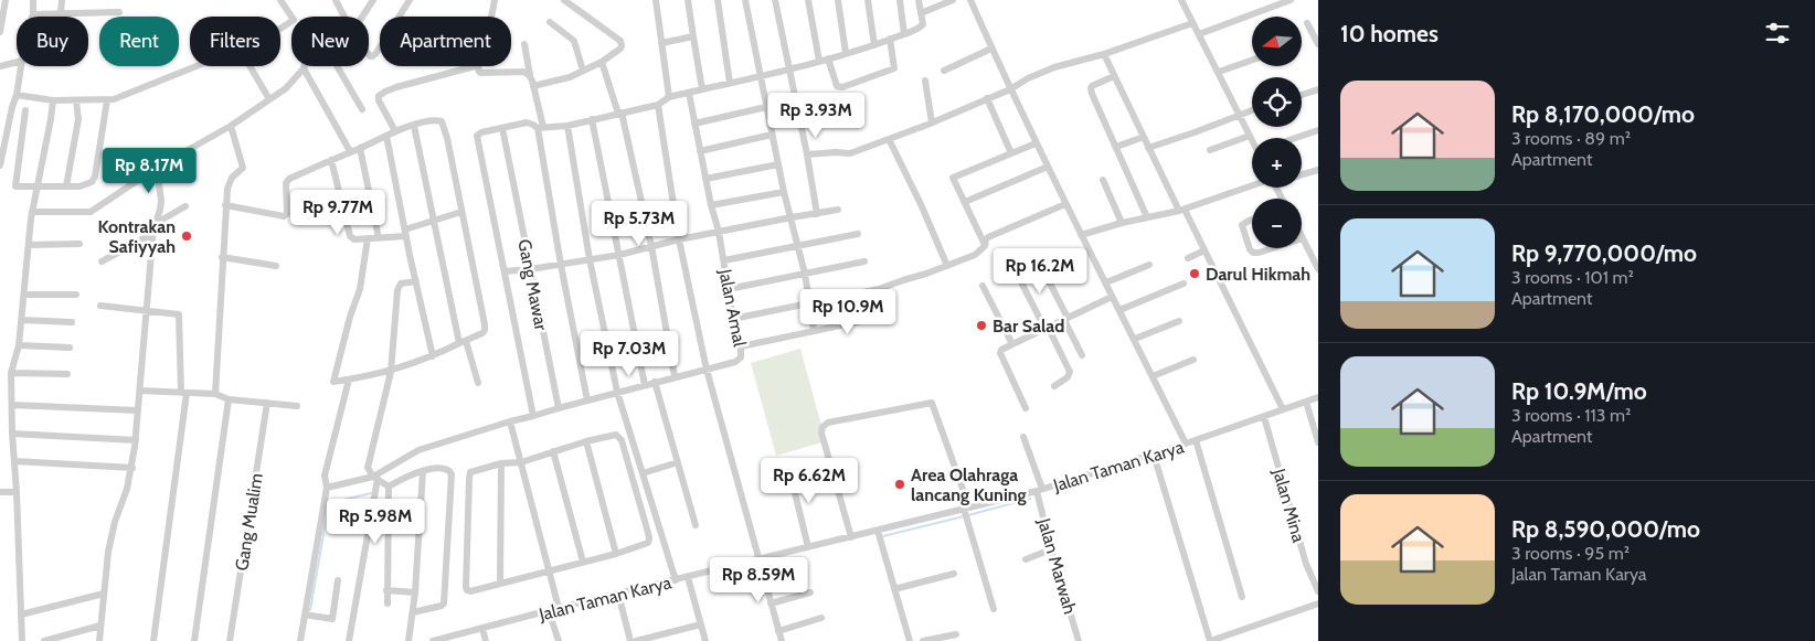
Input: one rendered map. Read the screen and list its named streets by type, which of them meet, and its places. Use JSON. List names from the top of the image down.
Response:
{
  "streets": {
    "street": [
      "Gang Mawar",
      "Jalan Amal",
      "Jalan Taman Karya",
      "Jalan Mina",
      "Gang Mualim",
      "Jalan Marwah"
    ]
  },
  "crossings": [
    ["Jalan Taman Karya", "Jalan Mina"],
    ["Jalan Taman Karya", "Jalan Marwah"]
  ],
  "places": [
    "Kontrakan Safiyyah",
    "Darul Hikmah",
    "Bar Salad",
    "Area Olahraga lancang Kuning"
  ],
  "north": "left",
  "page": {
    "heading": "10 homes",
    "map_buttons": ["+", "−"],
    "chip": [
      "Buy",
      "Rent",
      "Filters",
      "New",
      "Apartment"
    ],
    "list": [
      {
        "name": "Rp 8,170,000/mo",
        "note": "3 rooms · 89 m² · Apartment"
      },
      {
        "name": "Rp 9,770,000/mo",
        "note": "3 rooms · 101 m² · Apartment"
      },
      {
        "name": "Rp 10.9M/mo",
        "note": "3 rooms · 113 m² · Apartment"
      },
      {
        "name": "Rp 8,590,000/mo",
        "note": "3 rooms · 95 m² · Jalan Taman Karya"
      }
    ],
    "price": [
      "Rp 3.93M",
      "Rp 8.17M",
      "Rp 9.77M",
      "Rp 5.73M",
      "Rp 16.2M",
      "Rp 10.9M",
      "Rp 7.03M",
      "Rp 6.62M",
      "Rp 5.98M",
      "Rp 8.59M"
    ]
  }
}
